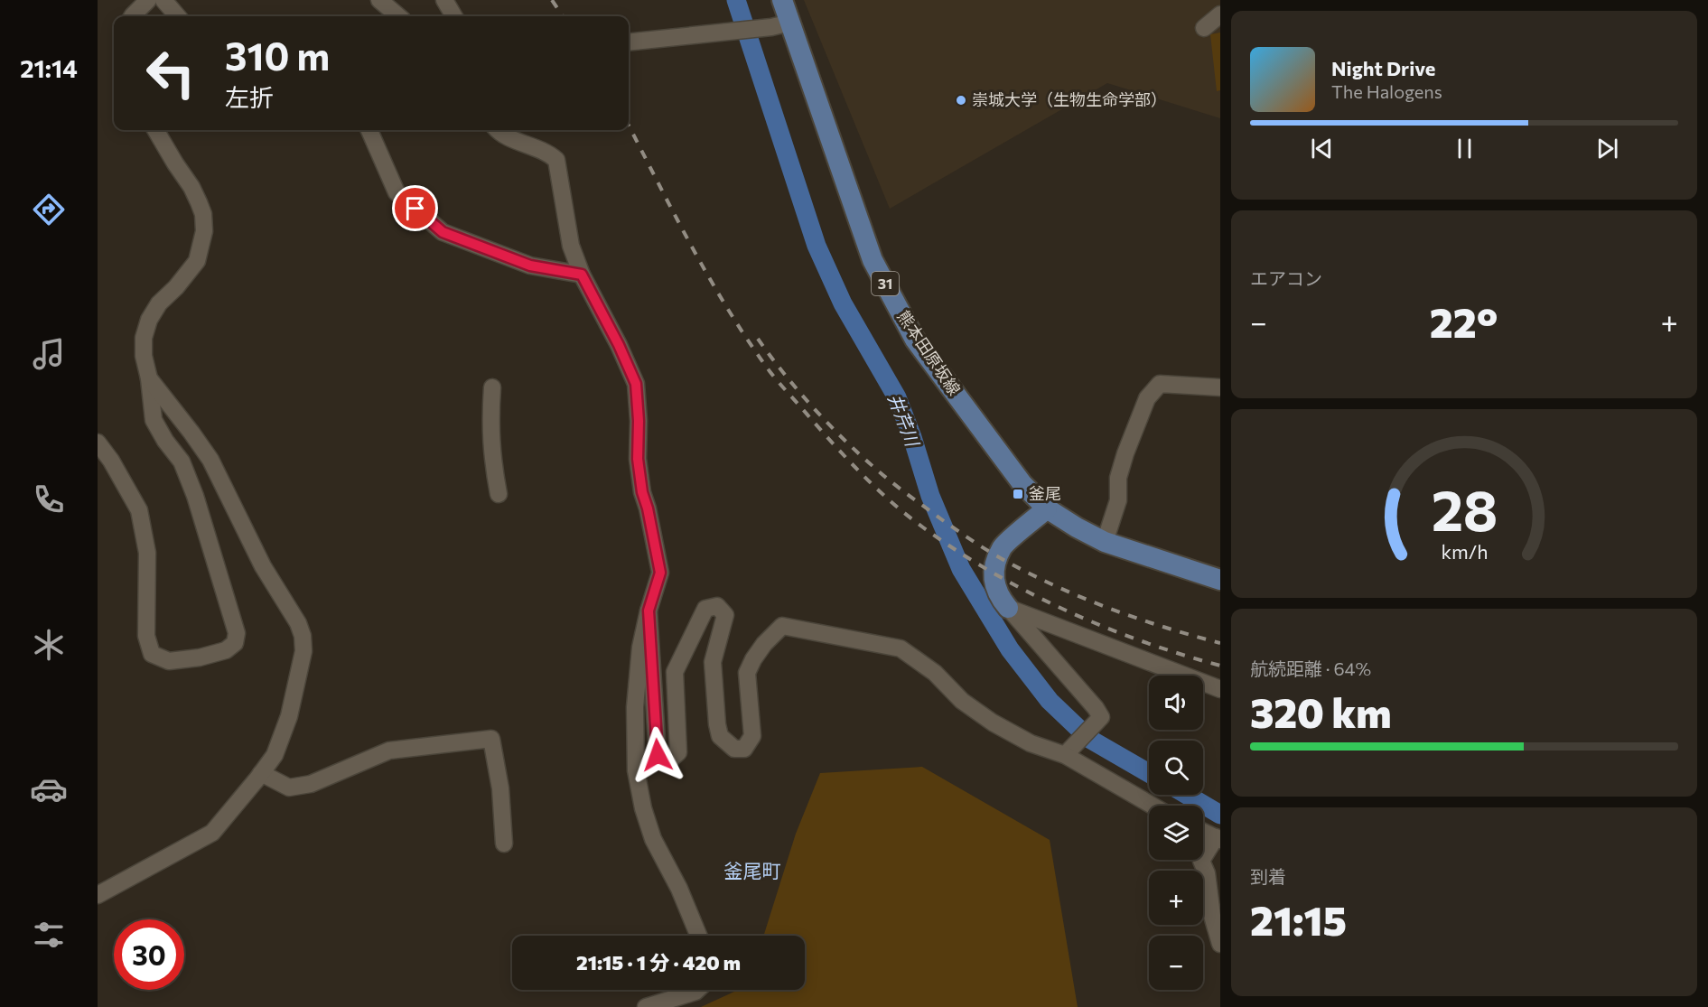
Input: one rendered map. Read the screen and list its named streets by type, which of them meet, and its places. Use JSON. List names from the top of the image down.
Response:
{
  "streets": {
    "main road": ["31", "熊本田原坂線"]
  },
  "districts": ["釜尾町"],
  "water": ["井芹川"],
  "places": {
    "other": ["崇城大学（生物生命学部）"],
    "transit": ["釜尾"]
  },
  "page": {
    "tabs": "21:14",
    "turn": ["310 m", "左折"],
    "song": ["Night Drive", "The Halogens"],
    "tile": [
      "エアコン",
      ["航続距離 · 64%", "320 km"],
      ["到着", "21:15"]
    ],
    "heat": ["−", "22°", "+"],
    "map_buttons": ["+", "−"],
    "limit": "30",
    "trip": "21:15 · 1 分 · 420 m",
    "gauge": ["28", "km/h"]
  }
}
